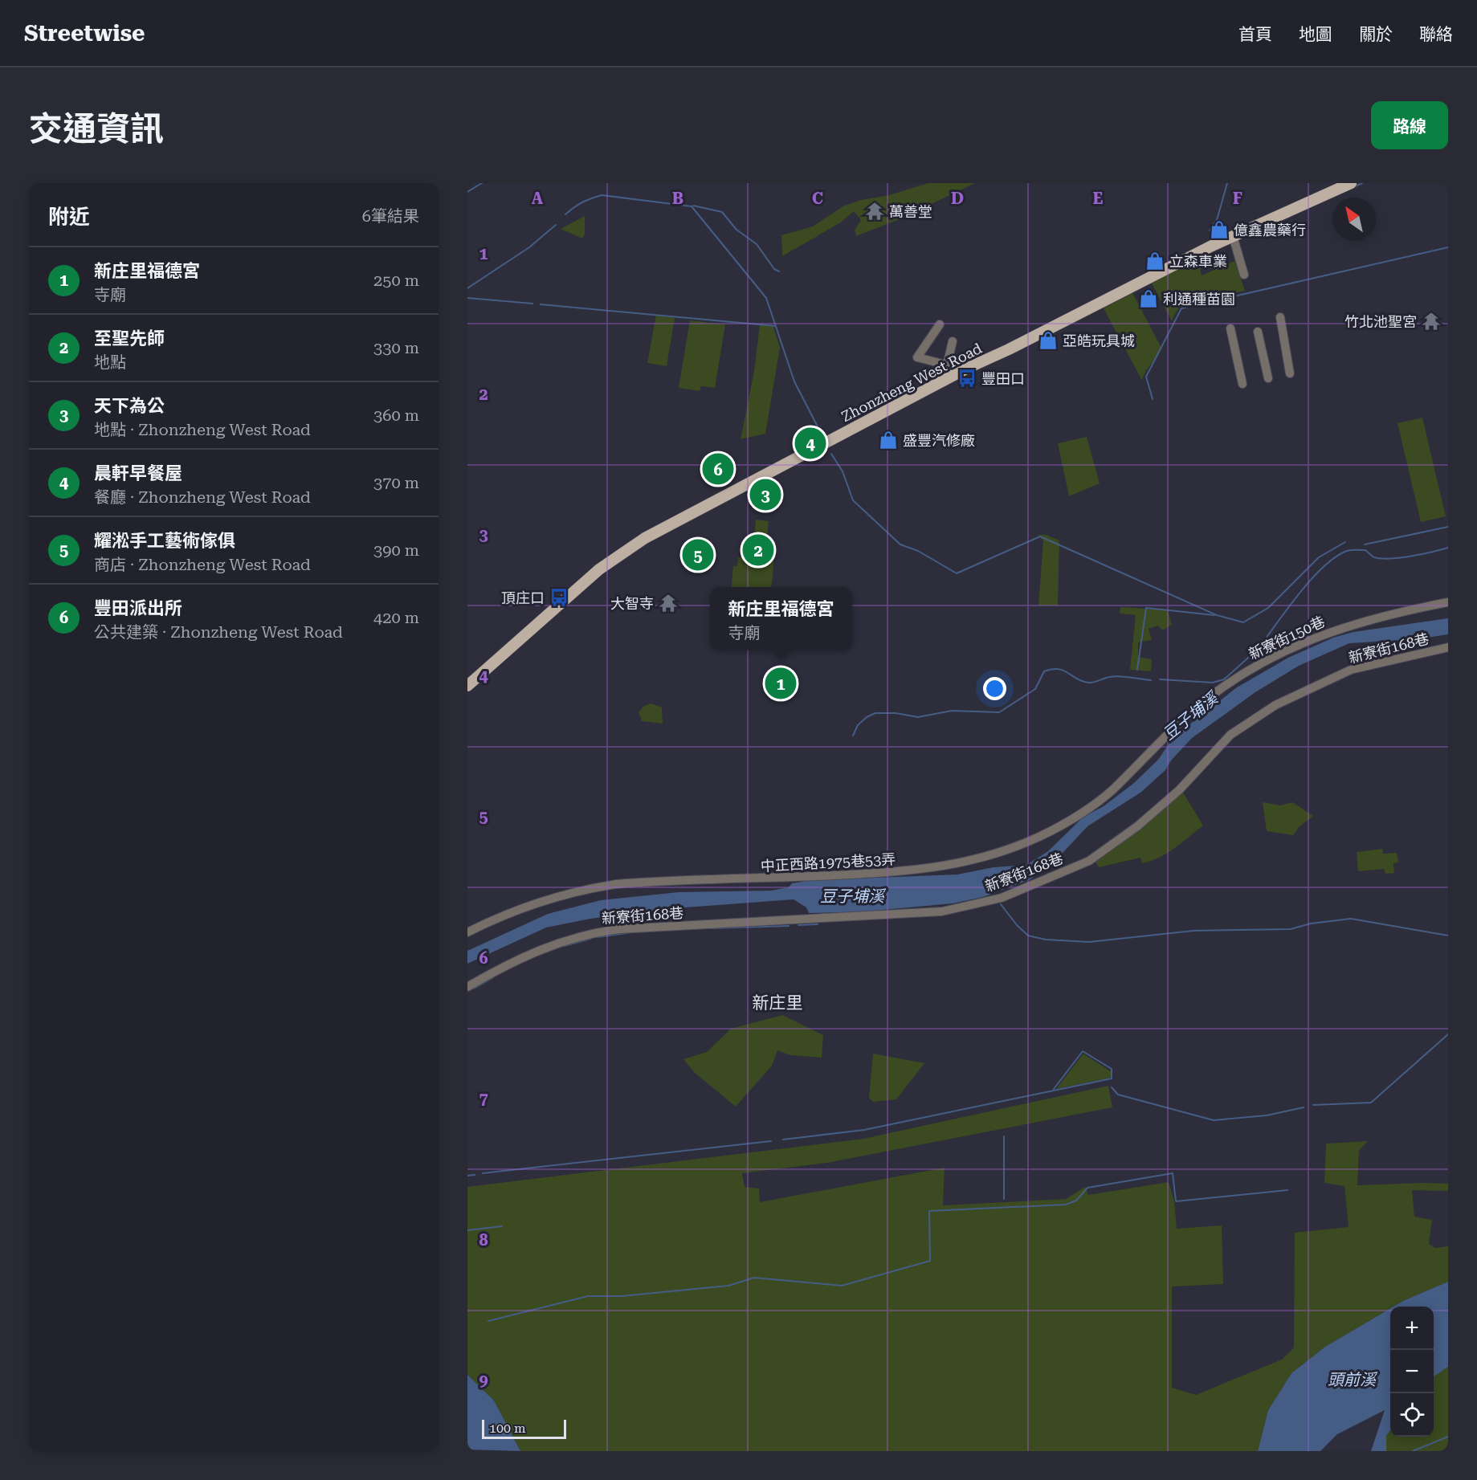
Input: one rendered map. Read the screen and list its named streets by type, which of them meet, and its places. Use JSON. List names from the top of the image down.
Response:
{
  "streets": {
    "main road": ["Zhonzheng West Road"],
    "street": ["新寮街150巷", "新寮街168巷", "中正西路1975巷53弄"]
  },
  "crossings": [
    ["新寮街150巷", "中正西路1975巷53弄"]
  ],
  "districts": ["新庄里"],
  "water": ["豆子埔溪", "頭前溪"],
  "places": {
    "temple": ["萬善堂", "竹北池聖宮", "大智寺"],
    "shop": [
      "億鑫農藥行",
      "立森車業",
      "利通種苗園",
      "亞皓玩具城",
      "盛豐汽修廠"
    ],
    "bus stop": ["豐田口", "頂庄口"]
  },
  "scale_bar": "100 m",
  "north": "top left",
  "page": {
    "header": "Streetwise",
    "nav": [
      "首頁",
      "地圖",
      "關於",
      "聯絡"
    ],
    "title": "交通資訊",
    "buttons": "路線",
    "heading": ["附近", "6筆結果"],
    "list": [
      {
        "mark": "1",
        "name": "新庄里福德宮",
        "note": "寺廟",
        "value": "250 m"
      },
      {
        "mark": "2",
        "name": "至聖先師",
        "note": "地點",
        "value": "330 m"
      },
      {
        "mark": "3",
        "name": "天下為公",
        "note": "地點 · Zhonzheng West Road",
        "value": "360 m"
      },
      {
        "mark": "4",
        "name": "晨軒早餐屋",
        "note": "餐廳 · Zhonzheng West Road",
        "value": "370 m"
      },
      {
        "mark": "5",
        "name": "耀淞手工藝術傢俱",
        "note": "商店 · Zhonzheng West Road",
        "value": "390 m"
      },
      {
        "mark": "6",
        "name": "豐田派出所",
        "note": "公共建築 · Zhonzheng West Road",
        "value": "420 m"
      }
    ],
    "pins": [
      "4",
      "6",
      "3",
      "2",
      "5",
      "1"
    ],
    "popup": ["新庄里福德宮", "寺廟"],
    "map_buttons": ["+", "−"],
    "scale": "100 m"
  },
  "grid": {
    "columns": [
      "A",
      "B",
      "C",
      "D",
      "E",
      "F"
    ],
    "rows": [
      "1",
      "2",
      "3",
      "4",
      "5",
      "6",
      "7",
      "8",
      "9"
    ]
  }
}
